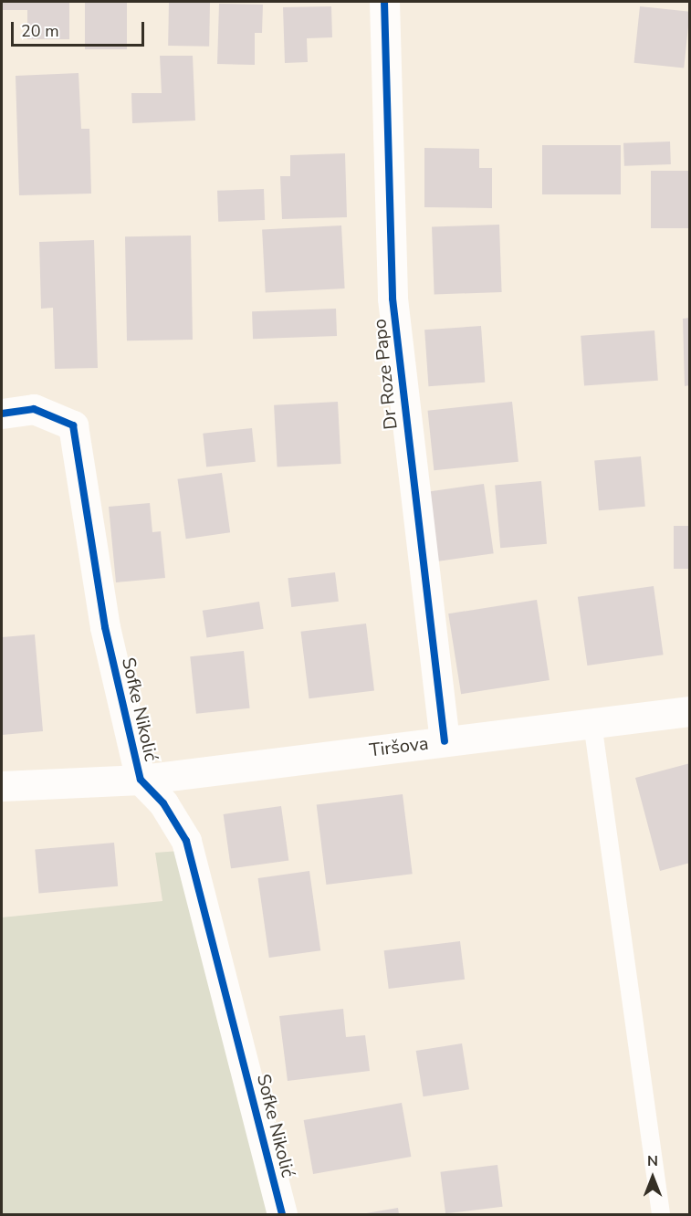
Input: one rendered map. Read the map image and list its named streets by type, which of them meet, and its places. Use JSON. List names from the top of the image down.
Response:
{
  "streets": {
    "street": ["Dr Roze Papo", "Sofke Nikolić", "Tiršova"]
  },
  "crossings": [
    ["Dr Roze Papo", "Tiršova"],
    ["Sofke Nikolić", "Tiršova"]
  ],
  "scale_bar": "20 m",
  "north": "top"
}
